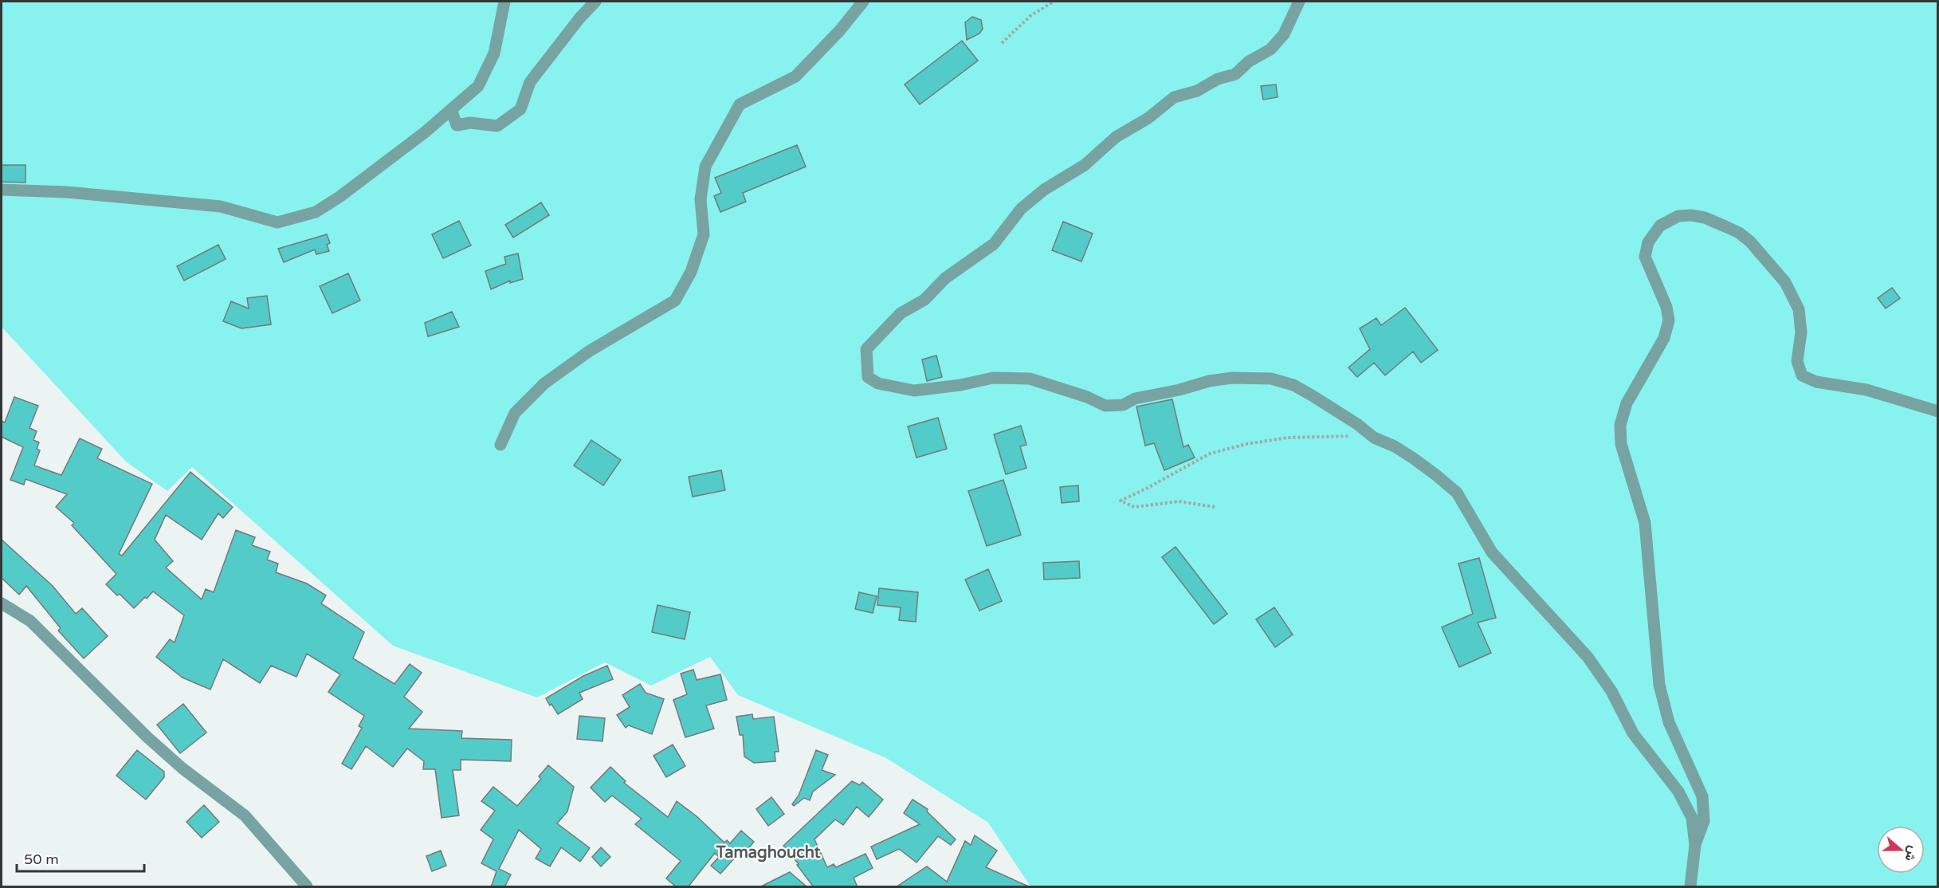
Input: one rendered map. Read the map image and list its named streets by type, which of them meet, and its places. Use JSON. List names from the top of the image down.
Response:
{
  "districts": ["Tamaghoucht"],
  "scale_bar": "50 m",
  "north": "right"
}
